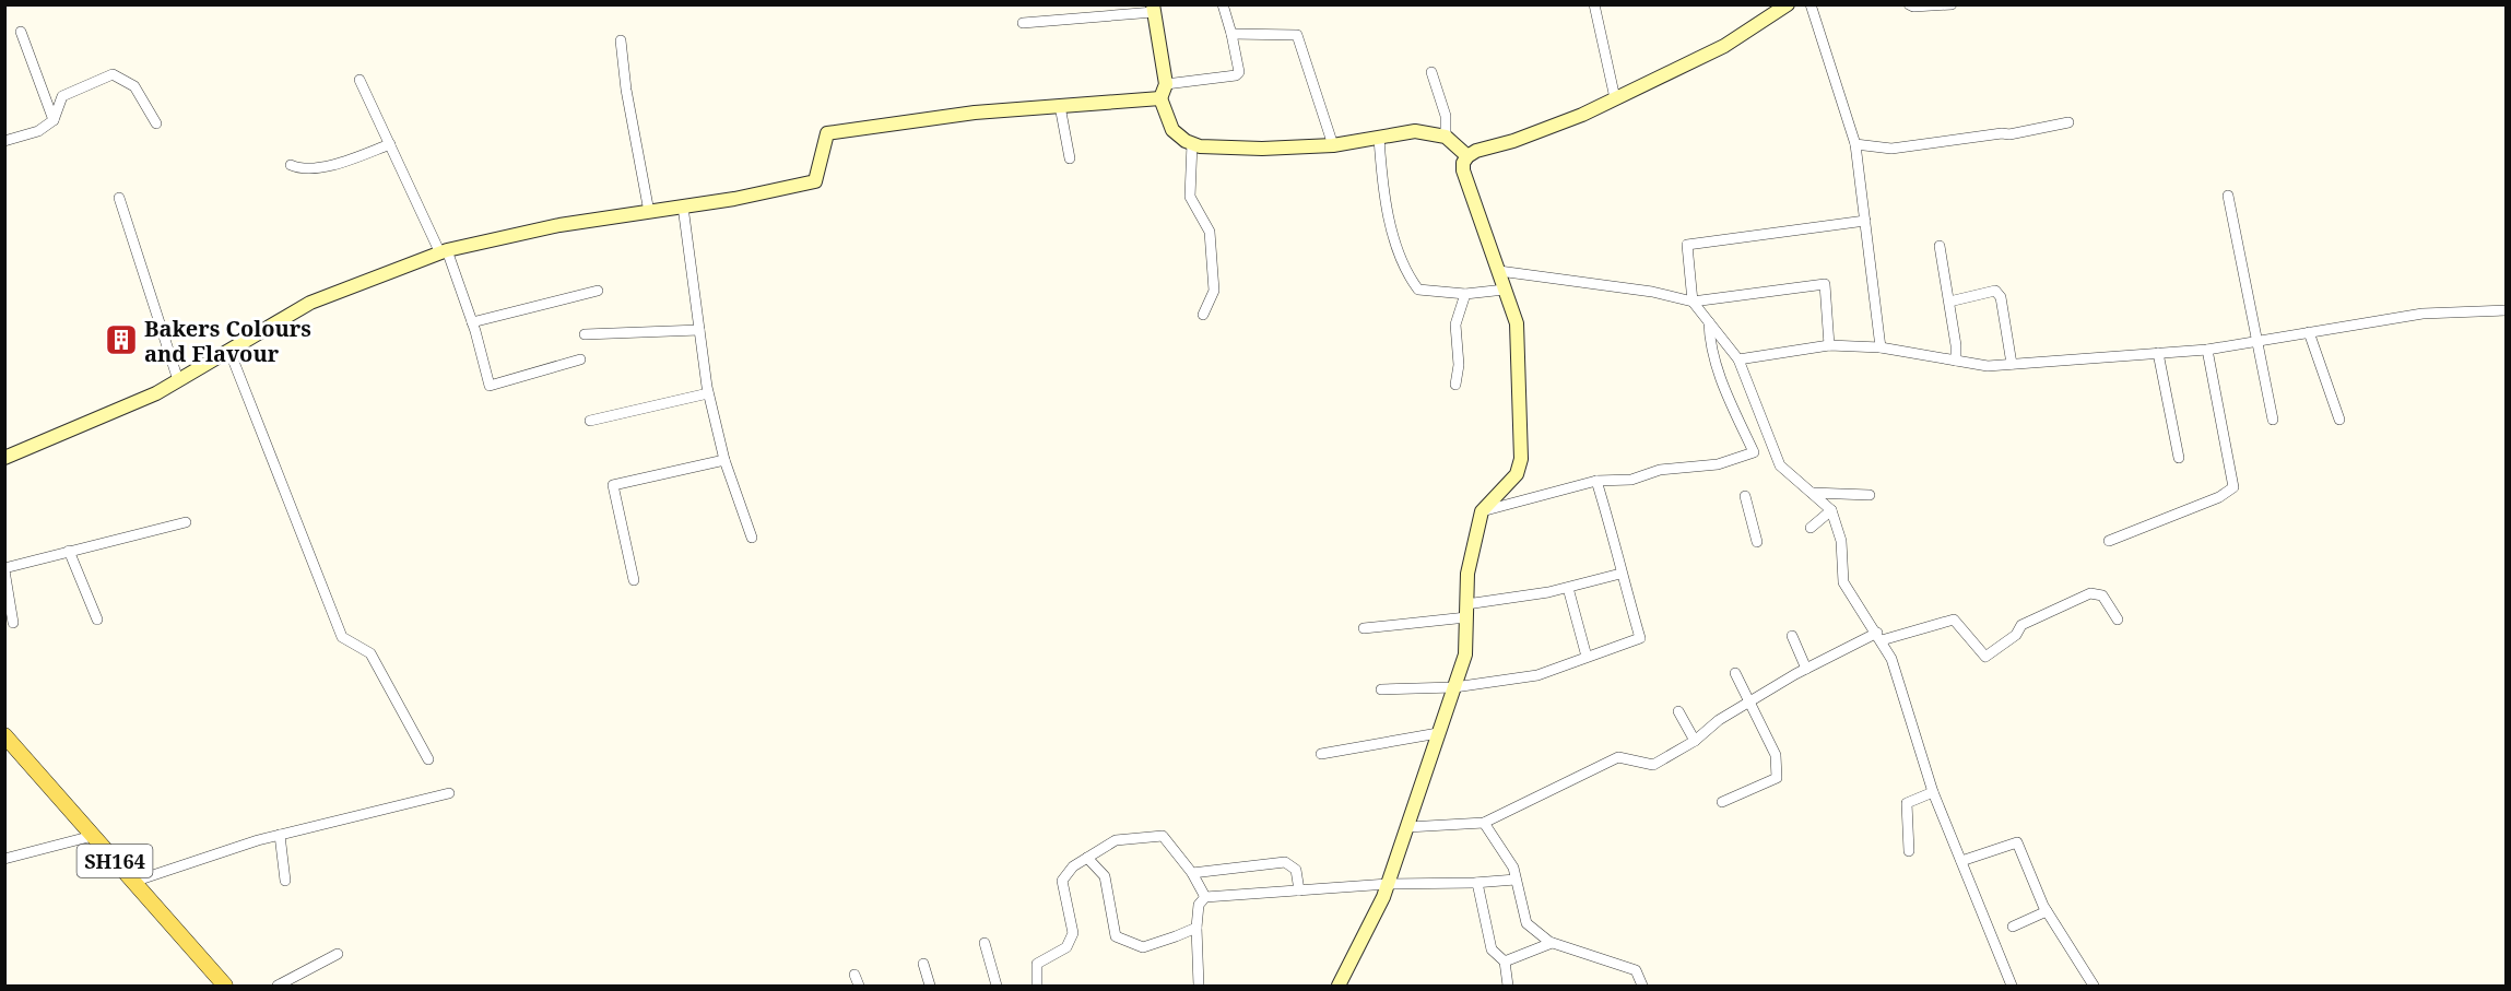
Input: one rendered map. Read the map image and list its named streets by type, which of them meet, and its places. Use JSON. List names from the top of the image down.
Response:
{
  "streets": {
    "main road": ["SH164"]
  },
  "places": {
    "building": ["Bakers Colours and Flavour"]
  }
}
